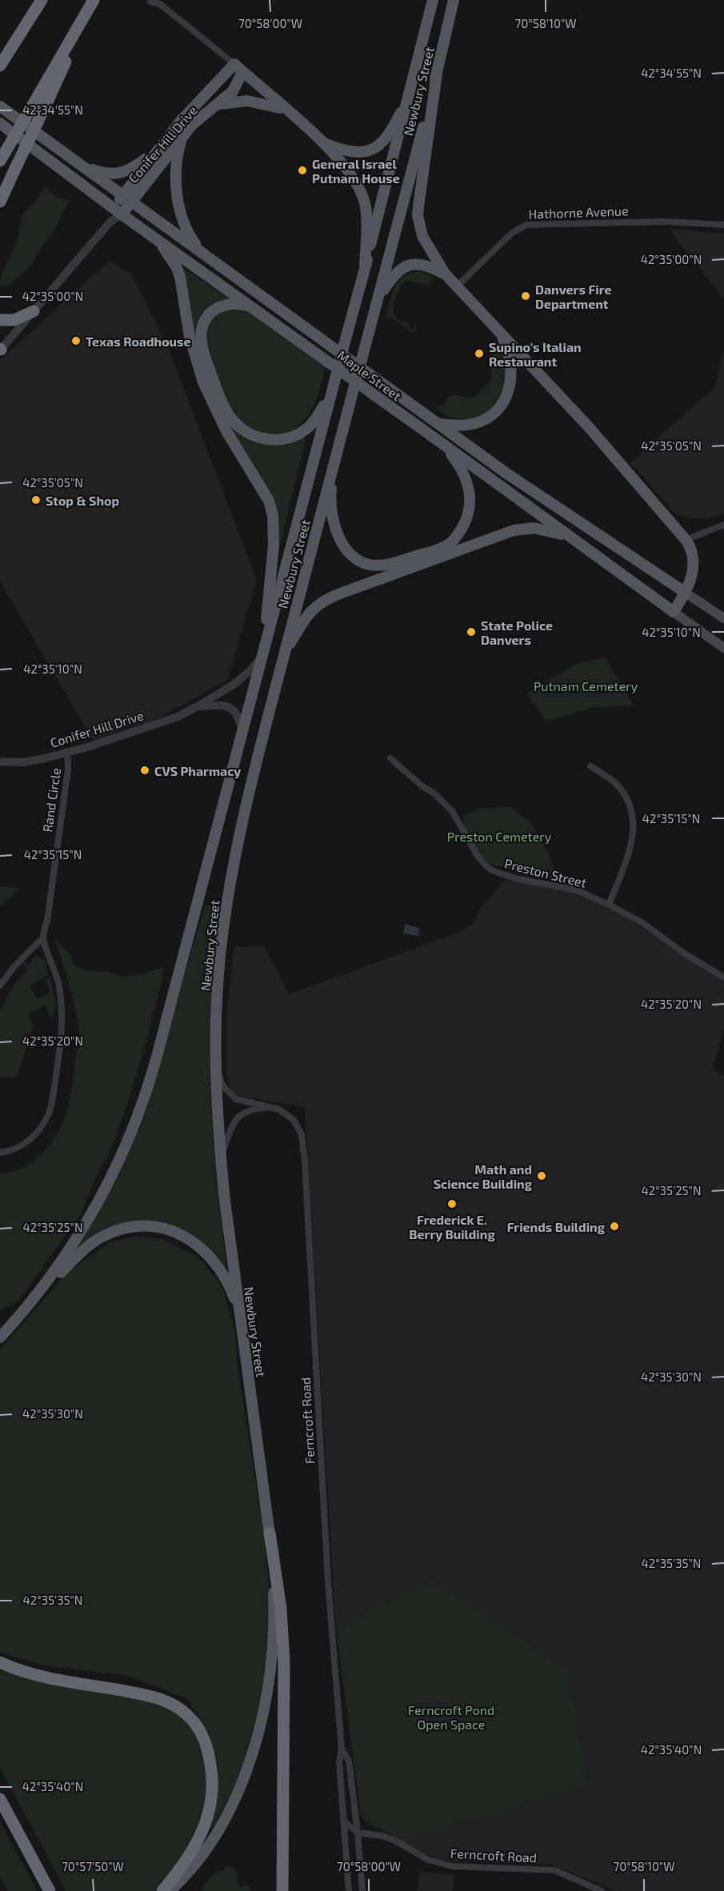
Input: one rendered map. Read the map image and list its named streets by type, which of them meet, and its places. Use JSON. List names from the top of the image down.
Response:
{
  "streets": {
    "main road": ["Newbury Street", "Conifer Hill Drive", "Maple Street"],
    "street": [
      "Hathorne Avenue",
      "Rand Circle",
      "Preston Street",
      "Ferncroft Road"
    ]
  },
  "crossings": [
    ["Newbury Street", "Conifer Hill Drive"],
    ["Newbury Street", "Ferncroft Road"],
    ["Conifer Hill Drive", "Maple Street"],
    ["Conifer Hill Drive", "Rand Circle"]
  ],
  "parks": ["Putnam Cemetery", "Preston Cemetery", "Ferncroft Pond Open Space"],
  "places": [
    "General Israel Putnam House",
    "Danvers Fire Department",
    "Texas Roadhouse",
    "Supino's Italian Restaurant",
    "Stop & Shop",
    "State Police Danvers",
    "CVS Pharmacy",
    "Math and Science Building",
    "Frederick E. Berry Building",
    "Friends Building"
  ],
  "coordinates": [
    "70°58'00\"W",
    "70°58'10\"W",
    "42°34'55\"N",
    "42°35'00\"N",
    "42°35'05\"N",
    "42°35'10\"N",
    "42°35'15\"N",
    "42°35'20\"N",
    "42°35'25\"N",
    "42°35'30\"N",
    "42°35'35\"N",
    "42°35'40\"N",
    "70°57'50\"W"
  ]
}
